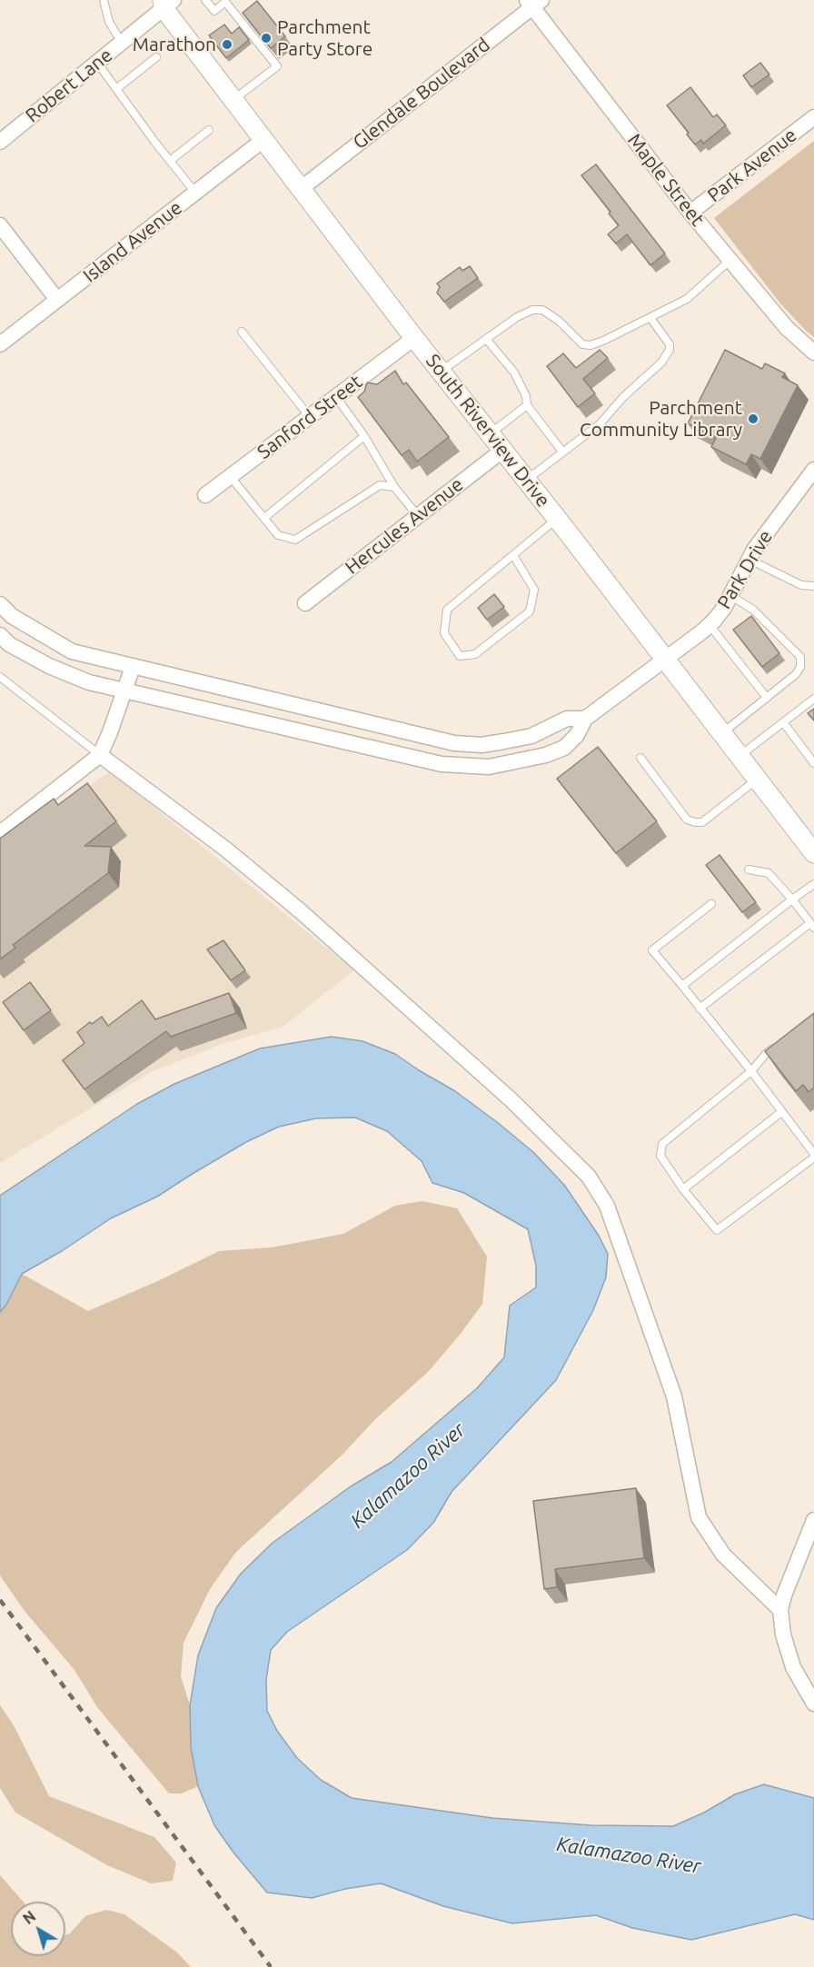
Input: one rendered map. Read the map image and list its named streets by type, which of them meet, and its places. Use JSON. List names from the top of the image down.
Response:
{
  "streets": {
    "street": [
      "Robert Lane",
      "Glendale Boulevard",
      "Park Avenue",
      "Maple Street",
      "Island Avenue",
      "Sanford Street",
      "South Riverview Drive",
      "Hercules Avenue",
      "Park Drive"
    ]
  },
  "crossings": [
    ["Robert Lane", "South Riverview Drive"],
    ["Glendale Boulevard", "Maple Street"],
    ["Glendale Boulevard", "South Riverview Drive"],
    ["Park Avenue", "Maple Street"],
    ["Island Avenue", "South Riverview Drive"],
    ["Sanford Street", "South Riverview Drive"],
    ["South Riverview Drive", "Hercules Avenue"],
    ["South Riverview Drive", "Park Drive"]
  ],
  "water": ["Kalamazoo River"],
  "places": ["Parchment Party Store", "Marathon", "Parchment Community Library"],
  "north": "top left"
}
